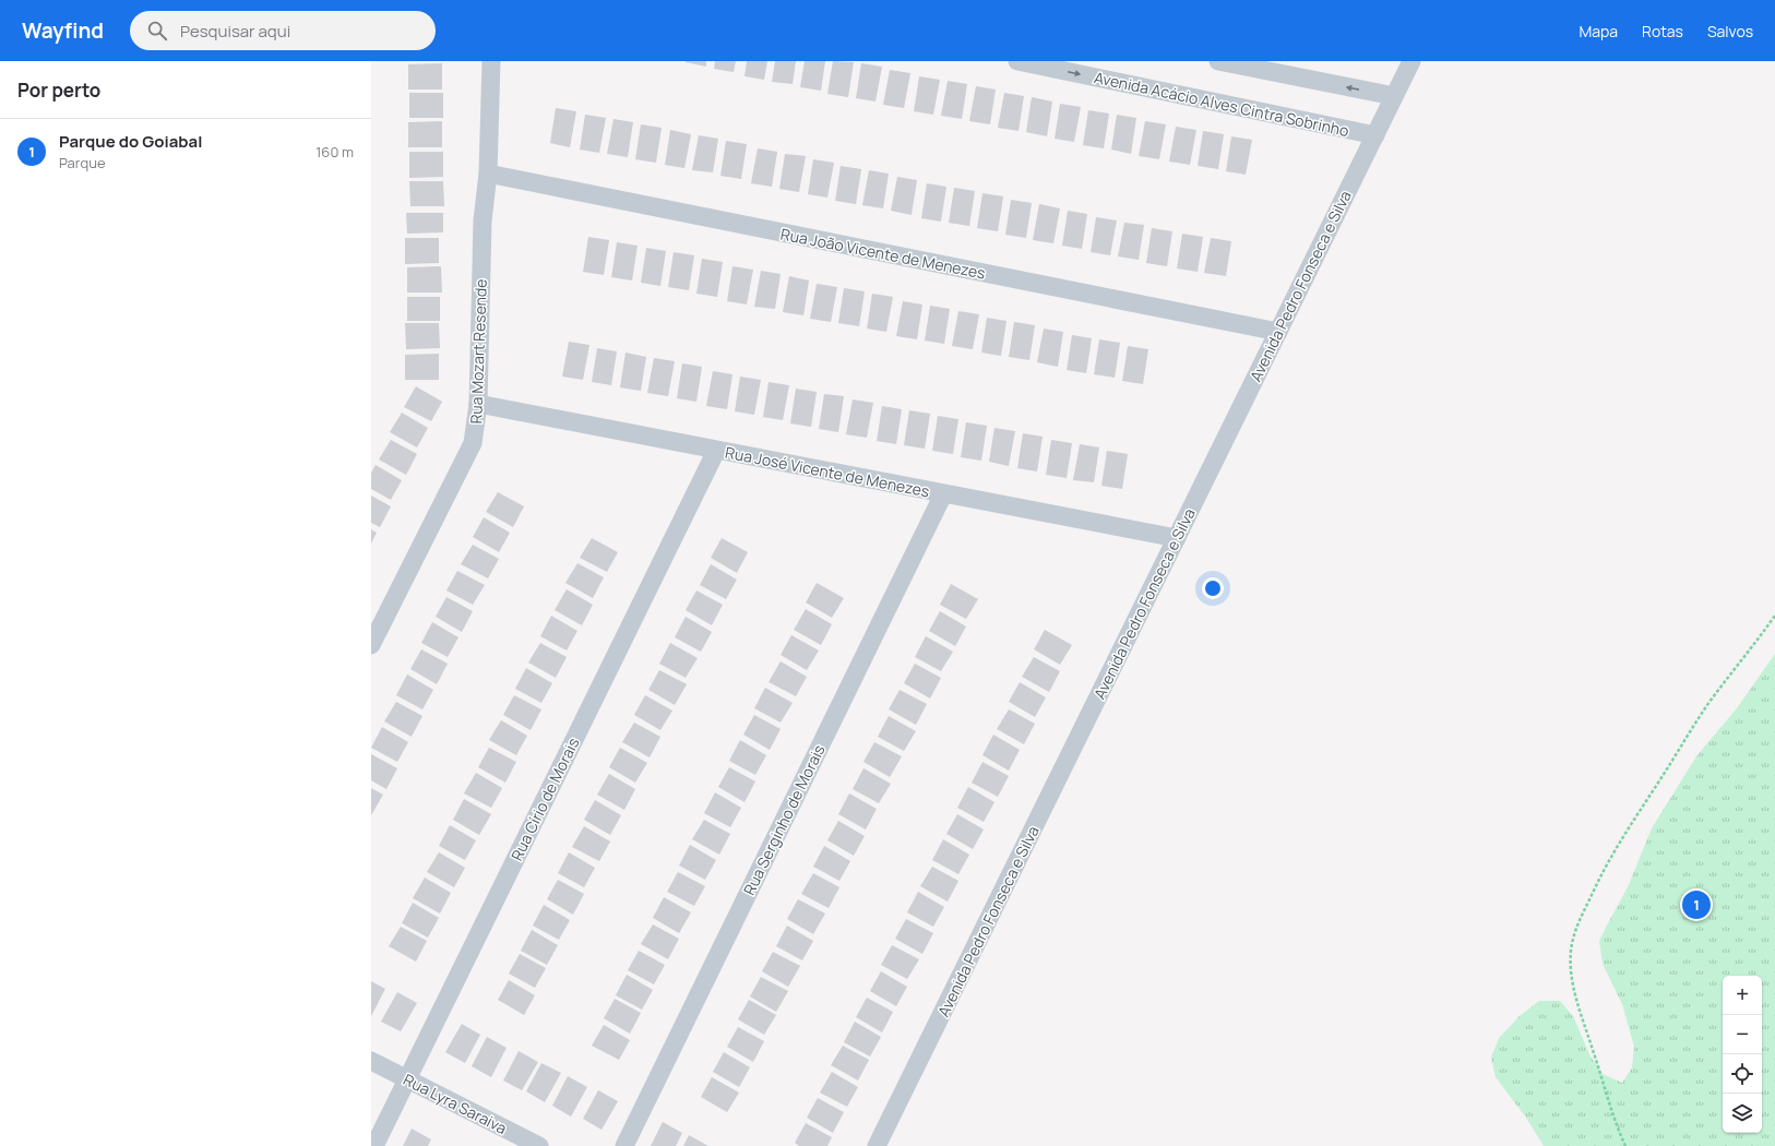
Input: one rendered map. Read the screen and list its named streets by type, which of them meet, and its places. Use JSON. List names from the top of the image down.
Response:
{
  "streets": {
    "street": [
      "Avenida Acácio Alves Cintra Sobrinho",
      "Rua João Vicente de Menezes",
      "Avenida Pedro Fonseca e Silva",
      "Rua Mozart Resende",
      "Rua José Vicente de Menezes",
      "Rua Círio de Morais",
      "Rua Serginho de Morais",
      "Rua Lyra Saraiva"
    ]
  },
  "crossings": [
    ["Avenida Acácio Alves Cintra Sobrinho", "Avenida Pedro Fonseca e Silva"],
    ["Rua João Vicente de Menezes", "Avenida Pedro Fonseca e Silva"],
    ["Rua João Vicente de Menezes", "Rua Mozart Resende"],
    ["Avenida Pedro Fonseca e Silva", "Rua José Vicente de Menezes"],
    ["Rua Mozart Resende", "Rua José Vicente de Menezes"],
    ["Rua José Vicente de Menezes", "Rua Círio de Morais"],
    ["Rua José Vicente de Menezes", "Rua Serginho de Morais"],
    ["Rua Círio de Morais", "Rua Lyra Saraiva"]
  ],
  "page": {
    "header": "Wayfind",
    "search": "Pesquisar aqui",
    "nav": ["Mapa", "Rotas", "Salvos"],
    "heading": "Por perto",
    "list": [
      {
        "mark": "1",
        "name": "Parque do Goiabal",
        "note": "Parque",
        "value": "160 m"
      }
    ],
    "pins": "1",
    "map_buttons": ["+", "−"]
  }
}
